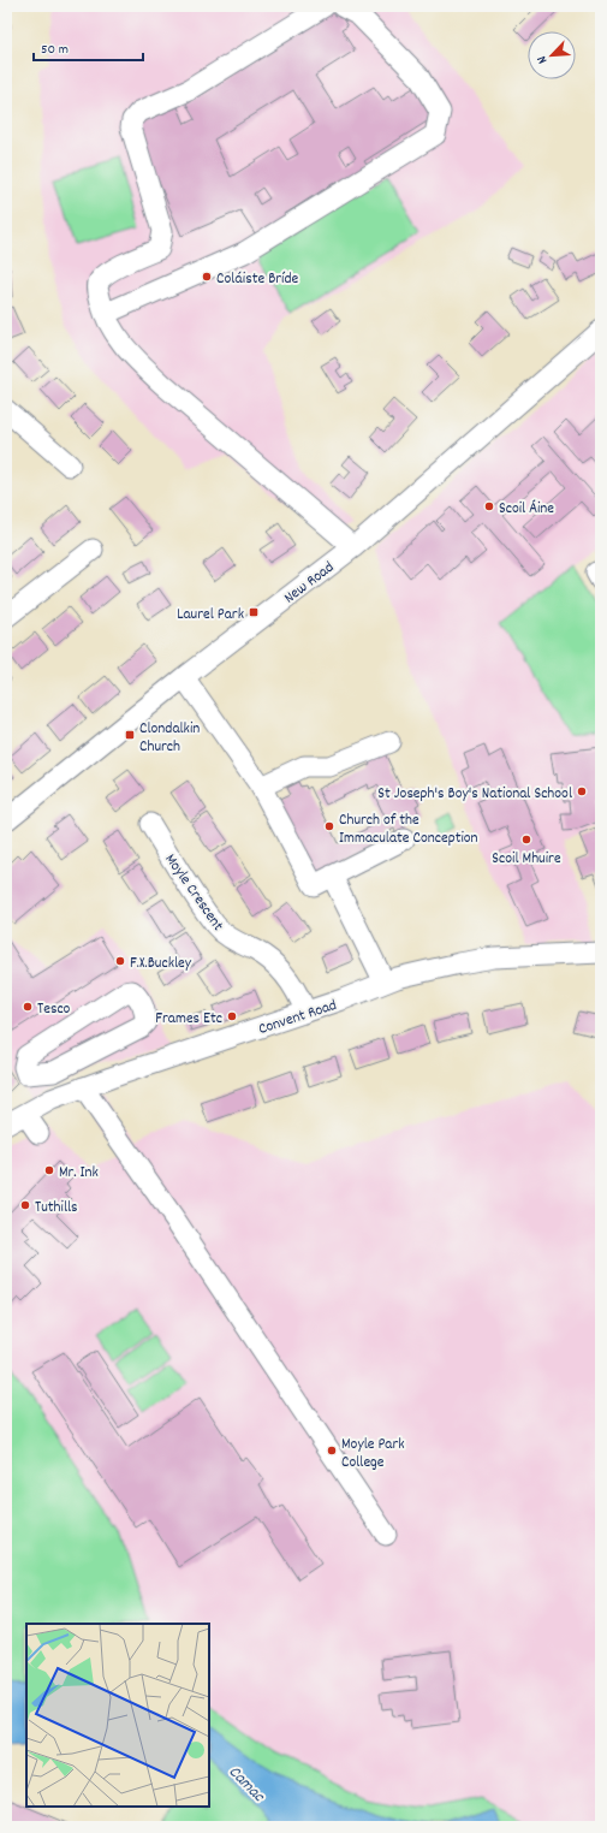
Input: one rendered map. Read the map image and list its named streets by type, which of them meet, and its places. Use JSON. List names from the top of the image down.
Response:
{
  "streets": {
    "street": ["New Road", "Moyle Crescent", "Convent Road"]
  },
  "crossings": [
    ["Moyle Crescent", "Convent Road"]
  ],
  "water": ["Camac"],
  "places": {
    "other": [
      "Coláiste Bríde",
      "Scoil Áine",
      "St Joseph's Boy's National School",
      "Church of the Immaculate Conception",
      "Scoil Mhuire",
      "F.X.Buckley",
      "Tesco",
      "Frames Etc",
      "Mr. Ink",
      "Tuthills",
      "Moyle Park College"
    ],
    "transit": ["Laurel Park", "Clondalkin Church"]
  },
  "scale_bar": "50 m",
  "north": "bottom left"
}
